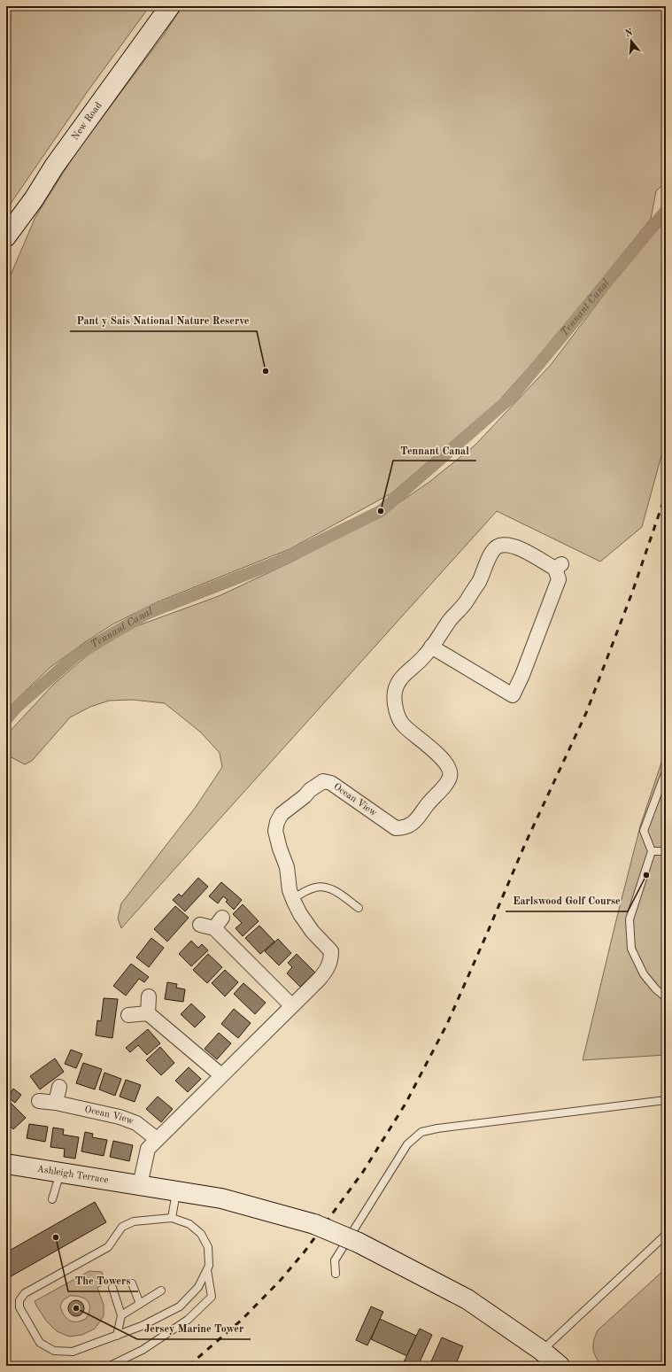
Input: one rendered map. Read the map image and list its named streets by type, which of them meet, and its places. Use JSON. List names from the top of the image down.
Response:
{
  "streets": {
    "main road": ["New Road", "Ashleigh Terrace"],
    "street": ["Ocean View"]
  },
  "crossings": [
    ["Ocean View", "Ashleigh Terrace"]
  ],
  "water": ["Tennant Canal"],
  "places": [
    "Pant y Sais National Nature Reserve",
    "Tennant Canal",
    "Earlswood Golf Course",
    "The Towers",
    "Jersey Marine Tower"
  ],
  "north": "top"
}
